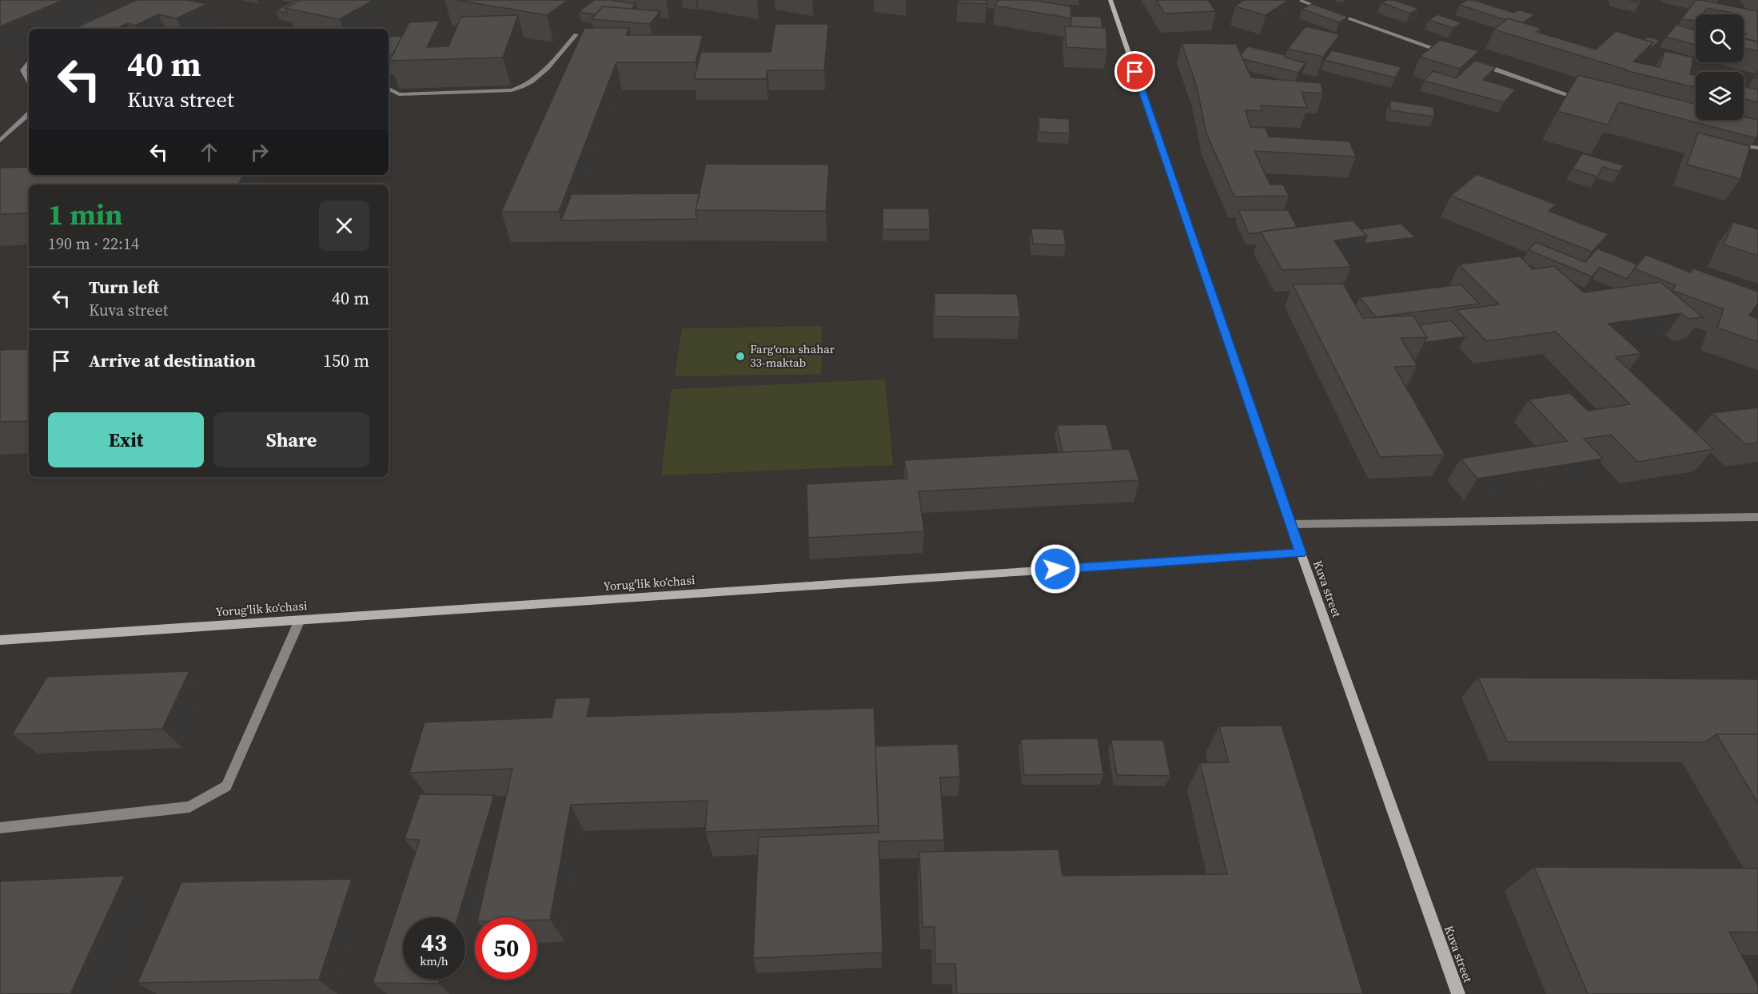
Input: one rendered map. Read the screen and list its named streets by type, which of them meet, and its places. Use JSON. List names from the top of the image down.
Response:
{
  "streets": {
    "main road": ["Yorug'lik koʻchasi", "Kuva street"]
  },
  "crossings": [
    ["Yorug'lik koʻchasi", "Kuva street"]
  ],
  "places": ["Farg'ona shahar 33-maktab"],
  "page": {
    "turn": ["40 m", "Kuva street"],
    "heading": ["1 min", "190 m · 22:14"],
    "list": [
      {
        "name": "Turn left",
        "note": "Kuva street",
        "value": "40 m"
      },
      {
        "name": "Arrive at destination",
        "value": "150 m"
      }
    ],
    "buttons": ["Exit", "Share"],
    "speed": "43 km/h",
    "limit": "50"
  }
}
